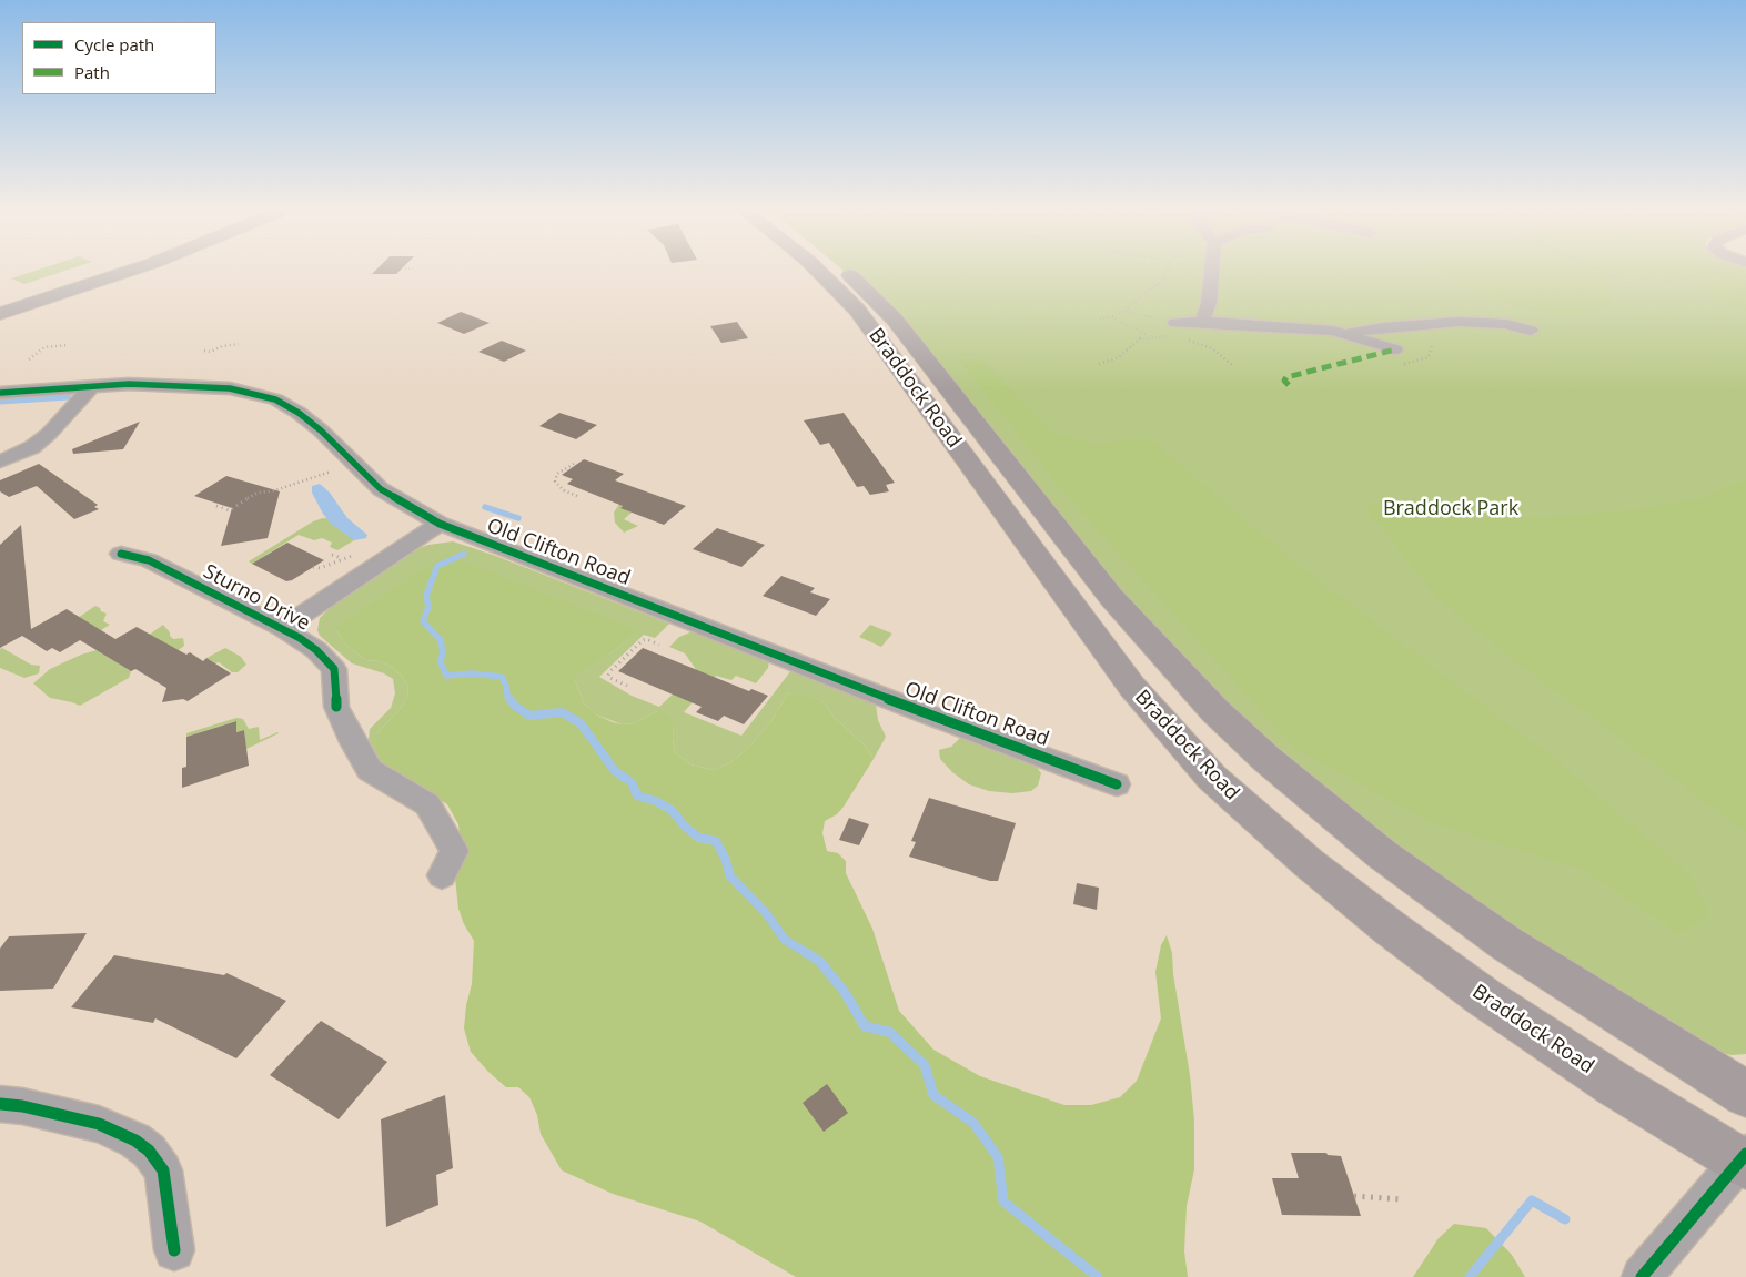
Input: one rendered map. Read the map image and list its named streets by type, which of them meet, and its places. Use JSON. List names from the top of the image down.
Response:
{
  "streets": {
    "main road": ["Braddock Road"],
    "street": ["Old Clifton Road", "Sturno Drive"]
  },
  "parks": ["Braddock Park"],
  "legend": ["Cycle path", "Path"]
}
